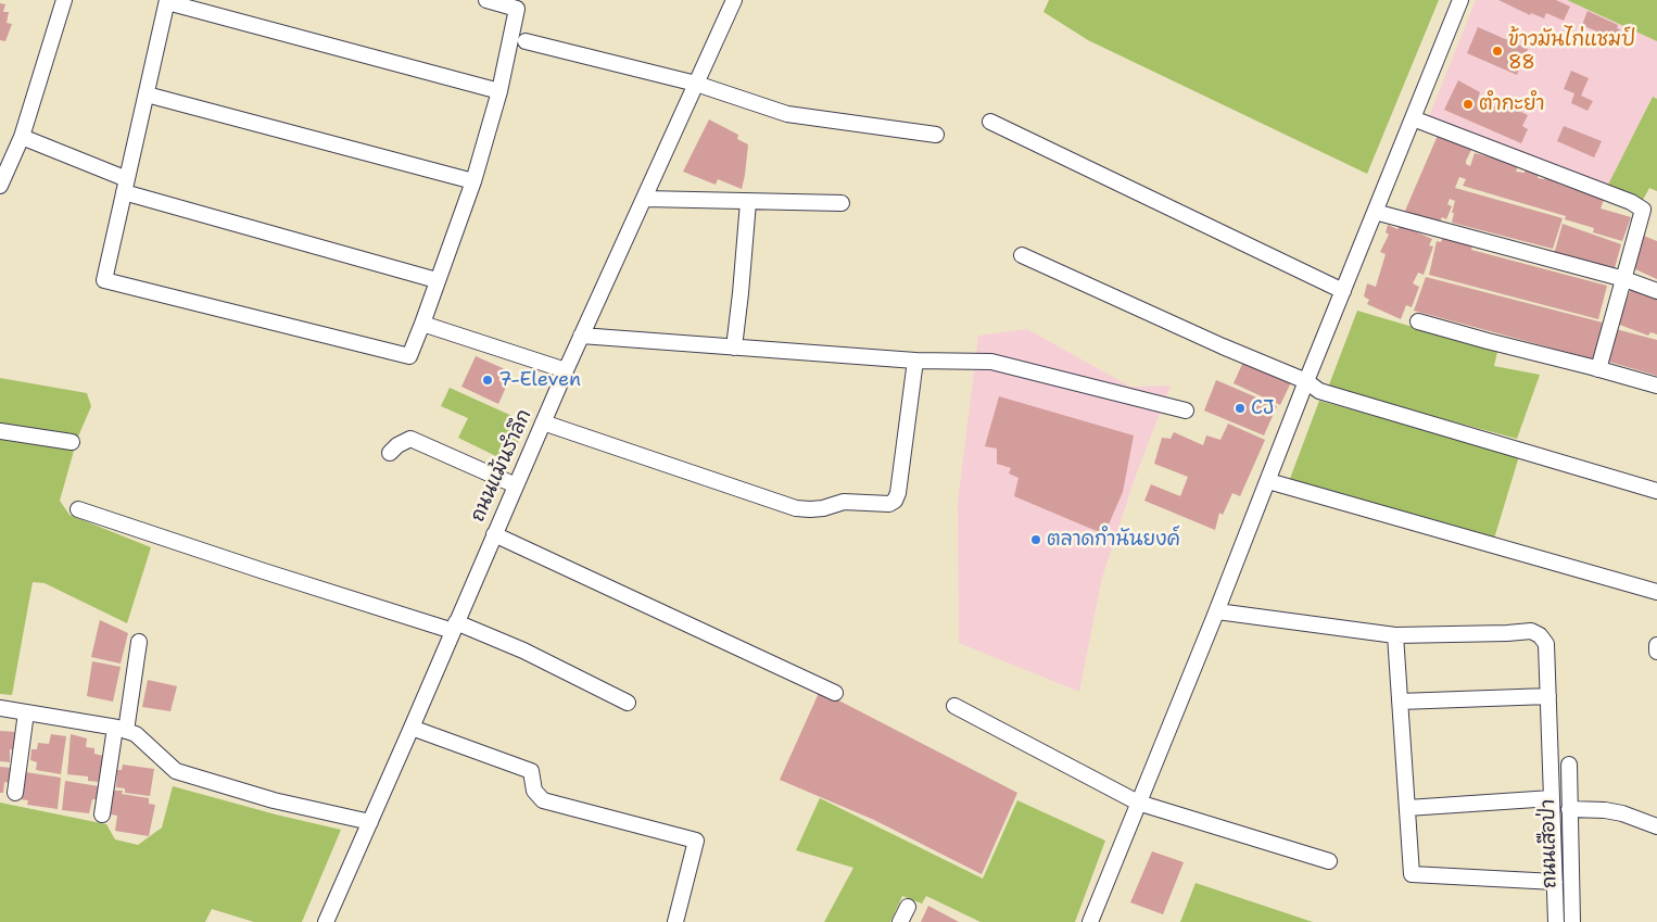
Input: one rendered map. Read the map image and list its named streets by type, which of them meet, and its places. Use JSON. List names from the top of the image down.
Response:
{
  "streets": {
    "street": ["ถนนแม้นรำลึก", "ถนนเสือป่า"]
  },
  "places": [
    "ข้าวมันไก่แชมป์ 88",
    "ตำกะยำ",
    "7-Eleven",
    "CJ",
    "ตลาดกำนันยงค์"
  ]
}
